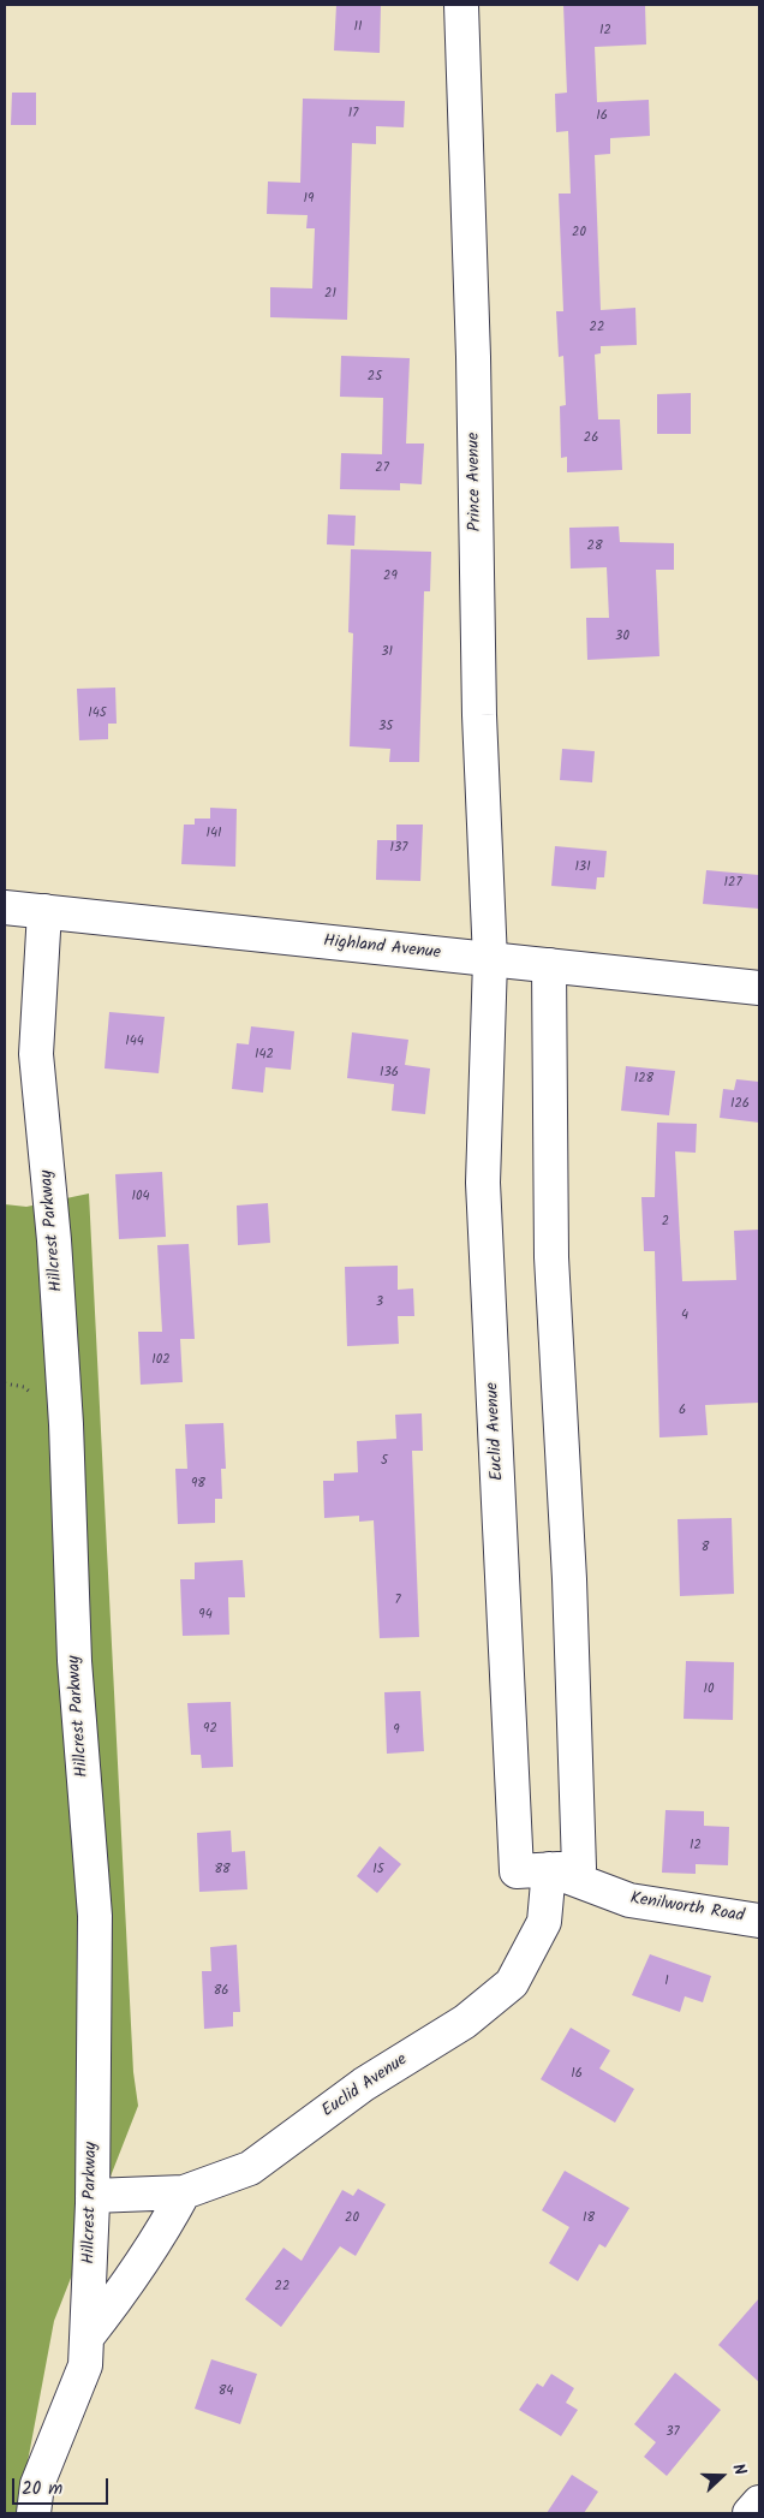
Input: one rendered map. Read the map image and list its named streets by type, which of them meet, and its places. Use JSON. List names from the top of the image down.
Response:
{
  "streets": {
    "street": [
      "Prince Avenue",
      "Highland Avenue",
      "Hillcrest Parkway",
      "Euclid Avenue",
      "Kenilworth Road"
    ]
  },
  "crossings": [
    ["Prince Avenue", "Highland Avenue"],
    ["Prince Avenue", "Euclid Avenue"],
    ["Highland Avenue", "Hillcrest Parkway"],
    ["Highland Avenue", "Euclid Avenue"],
    ["Hillcrest Parkway", "Euclid Avenue"],
    ["Euclid Avenue", "Kenilworth Road"]
  ],
  "house_numbers": [
    "11",
    "12",
    "17",
    "16",
    "19",
    "20",
    "21",
    "22",
    "25",
    "26",
    "27",
    "28",
    "29",
    "30",
    "31",
    "145",
    "35",
    "141",
    "137",
    "131",
    "127",
    "144",
    "142",
    "136",
    "128",
    "126",
    "104",
    "2",
    "3",
    "4",
    "102",
    "6",
    "5",
    "98",
    "8",
    "7",
    "94",
    "10",
    "92",
    "9",
    "12",
    "88",
    "15",
    "1",
    "86",
    "16",
    "20",
    "18",
    "22",
    "84",
    "37"
  ],
  "scale_bar": "20 m",
  "north": "right"
}
